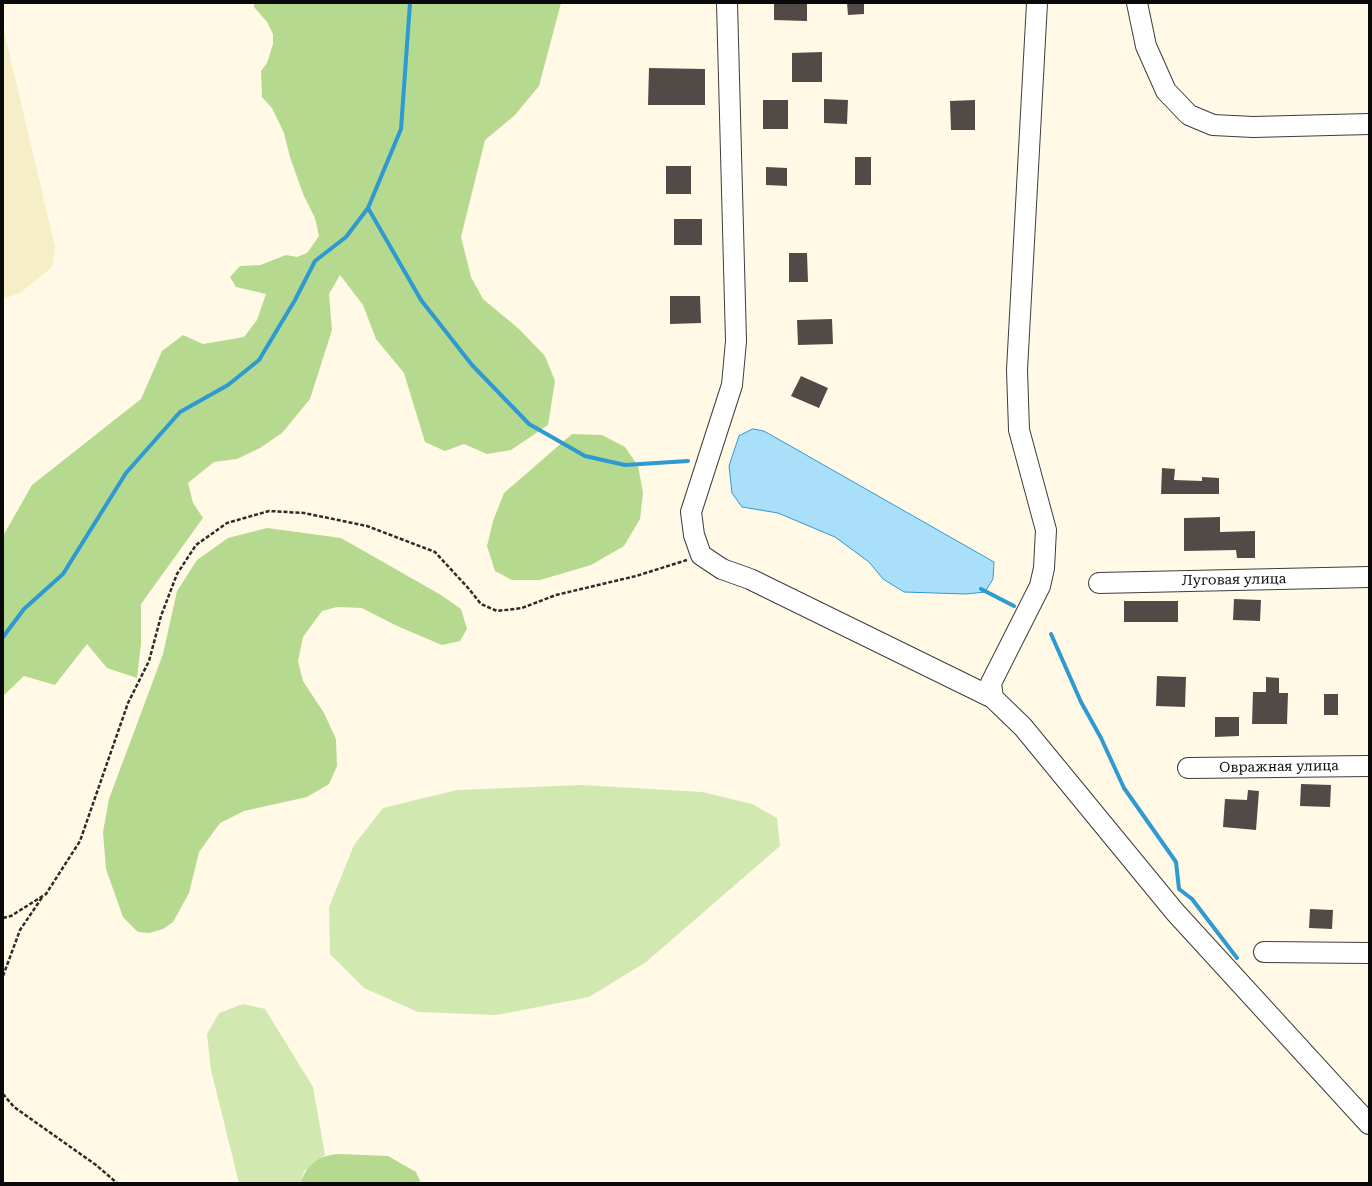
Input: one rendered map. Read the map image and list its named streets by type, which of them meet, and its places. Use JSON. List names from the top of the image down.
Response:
{
  "streets": {
    "street": ["Луговая улица", "Овражная улица"]
  }
}
